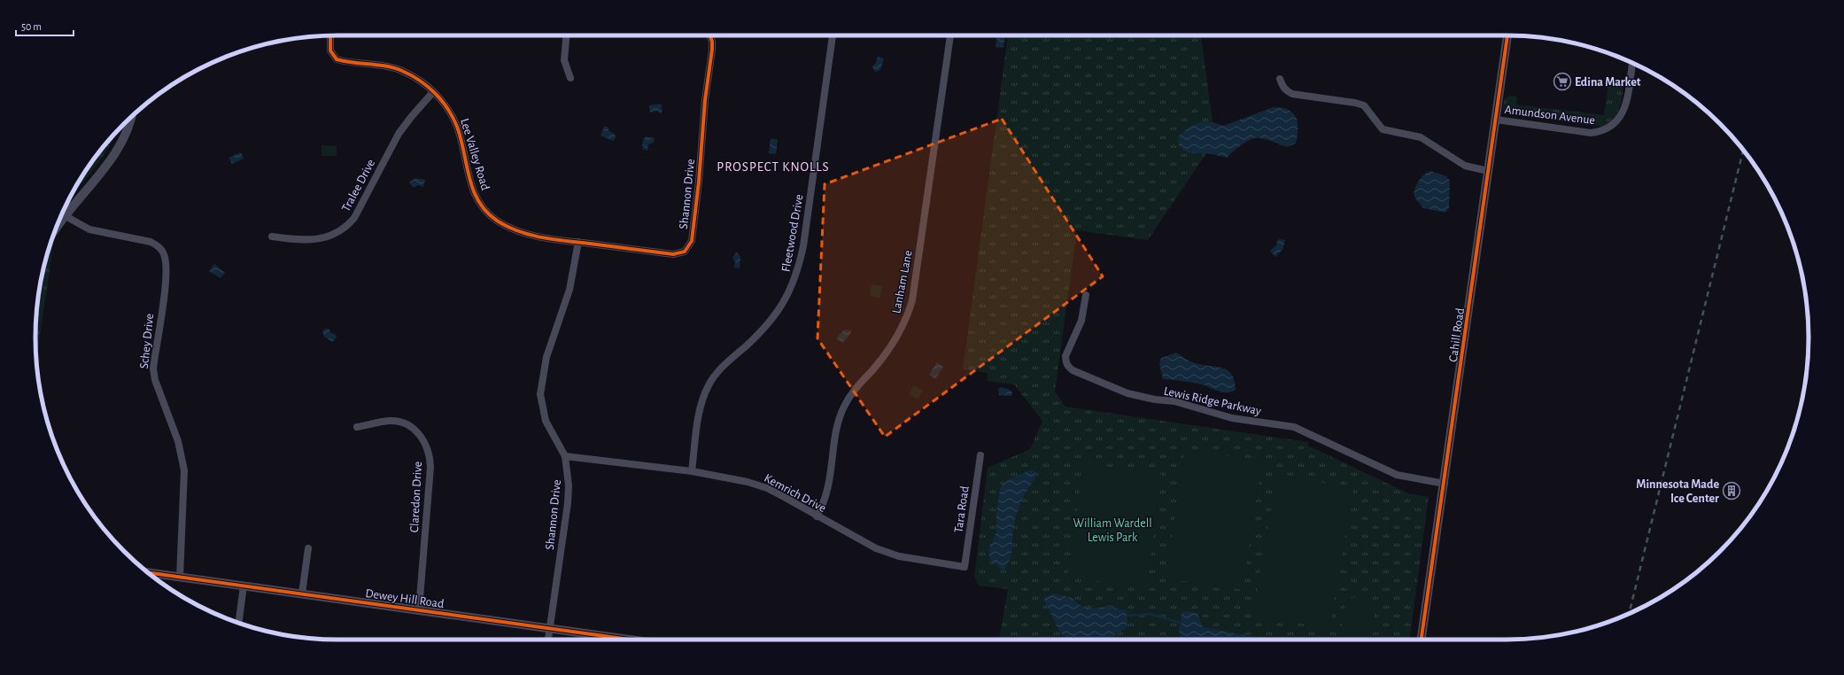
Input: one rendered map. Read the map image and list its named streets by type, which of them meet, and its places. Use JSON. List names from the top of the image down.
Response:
{
  "streets": {
    "street": [
      "Amundson Avenue",
      "Lee Valley Road",
      "Tralee Drive",
      "Shannon Drive",
      "Fleetwood Drive",
      "Lanham Lane",
      "Cahill Road",
      "Schey Drive",
      "Lewis Ridge Parkway",
      "Kemrich Drive",
      "Claredon Drive",
      "Tara Road",
      "Dewey Hill Road"
    ]
  },
  "crossings": [
    ["Amundson Avenue", "Cahill Road"],
    ["Lee Valley Road", "Tralee Drive"],
    ["Lee Valley Road", "Shannon Drive"],
    ["Shannon Drive", "Kemrich Drive"],
    ["Shannon Drive", "Dewey Hill Road"],
    ["Fleetwood Drive", "Kemrich Drive"],
    ["Lanham Lane", "Kemrich Drive"],
    ["Cahill Road", "Lewis Ridge Parkway"],
    ["Schey Drive", "Dewey Hill Road"],
    ["Kemrich Drive", "Tara Road"],
    ["Claredon Drive", "Dewey Hill Road"]
  ],
  "districts": ["PROSPECT KNOLLS"],
  "parks": ["William Wardell Lewis Park"],
  "places": {
    "supermarket": ["Edina Market"],
    "building": ["Minnesota Made Ice Center"]
  },
  "scale_bar": "50 m"
}
